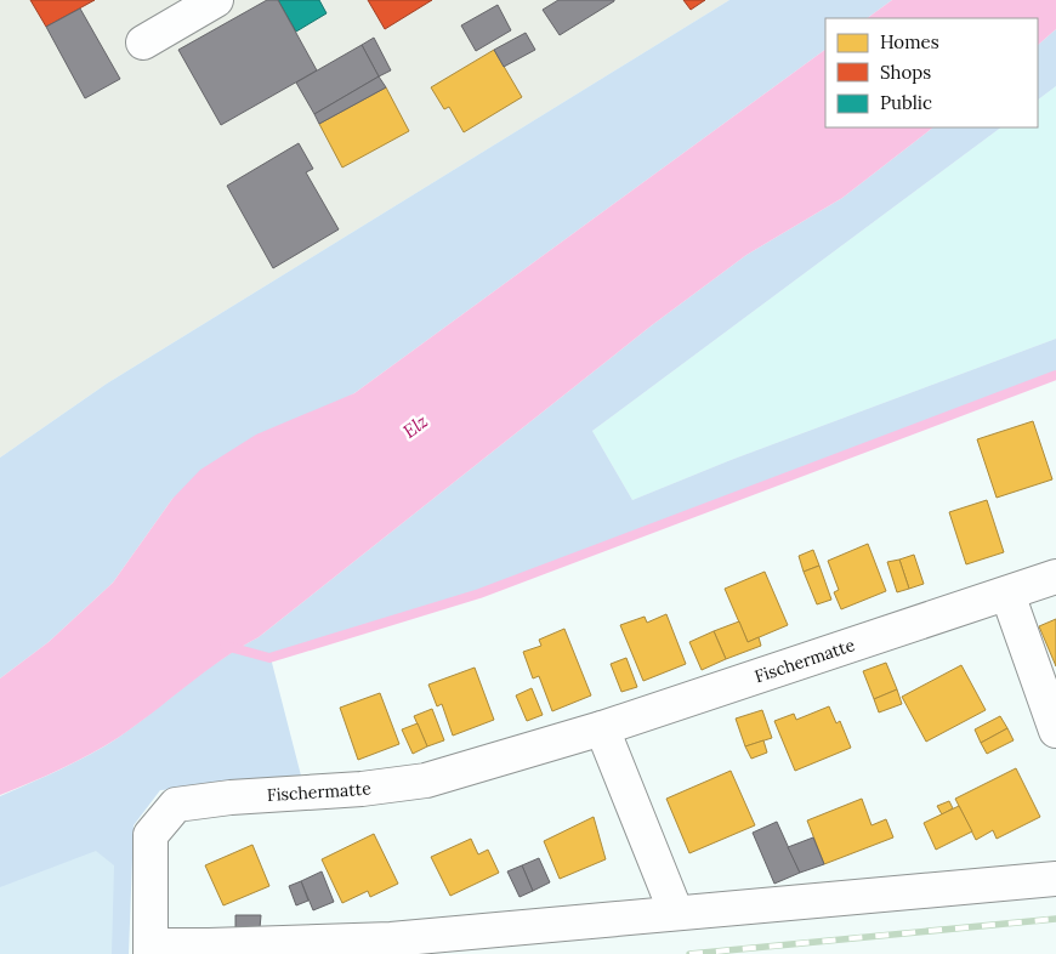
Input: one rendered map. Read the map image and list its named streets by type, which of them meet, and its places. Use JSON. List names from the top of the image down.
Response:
{
  "streets": {
    "street": ["Fischermatte"]
  },
  "water": ["Elz"],
  "legend": ["Homes", "Shops", "Public"]
}
